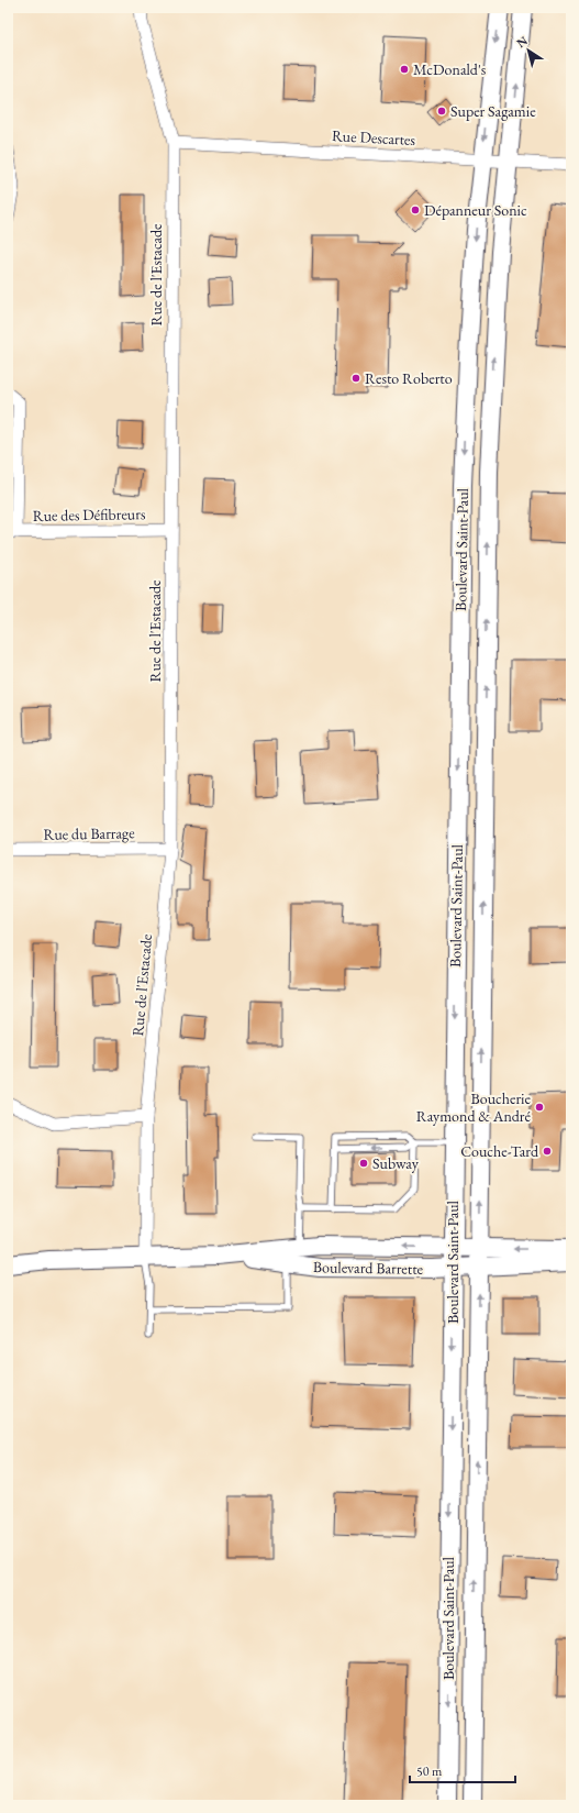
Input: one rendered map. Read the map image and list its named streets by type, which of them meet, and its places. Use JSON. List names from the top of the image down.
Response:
{
  "streets": {
    "main road": ["Boulevard Saint-Paul", "Boulevard Barrette"],
    "street": [
      "Rue Descartes",
      "Rue de l'Estacade",
      "Rue des Défibreurs",
      "Rue du Barrage"
    ]
  },
  "crossings": [
    ["Rue Descartes", "Rue de l'Estacade"],
    ["Rue Descartes", "Boulevard Saint-Paul"],
    ["Rue de l'Estacade", "Rue des Défibreurs"],
    ["Rue de l'Estacade", "Rue du Barrage"],
    ["Rue de l'Estacade", "Boulevard Barrette"],
    ["Boulevard Saint-Paul", "Boulevard Barrette"]
  ],
  "places": [
    "McDonald's",
    "Super Sagamie",
    "Dépanneur Sonic",
    "Resto Roberto",
    "Boucherie Raymond & André",
    "Couche-Tard",
    "Subway"
  ],
  "scale_bar": "50 m",
  "north": "top left"
}
